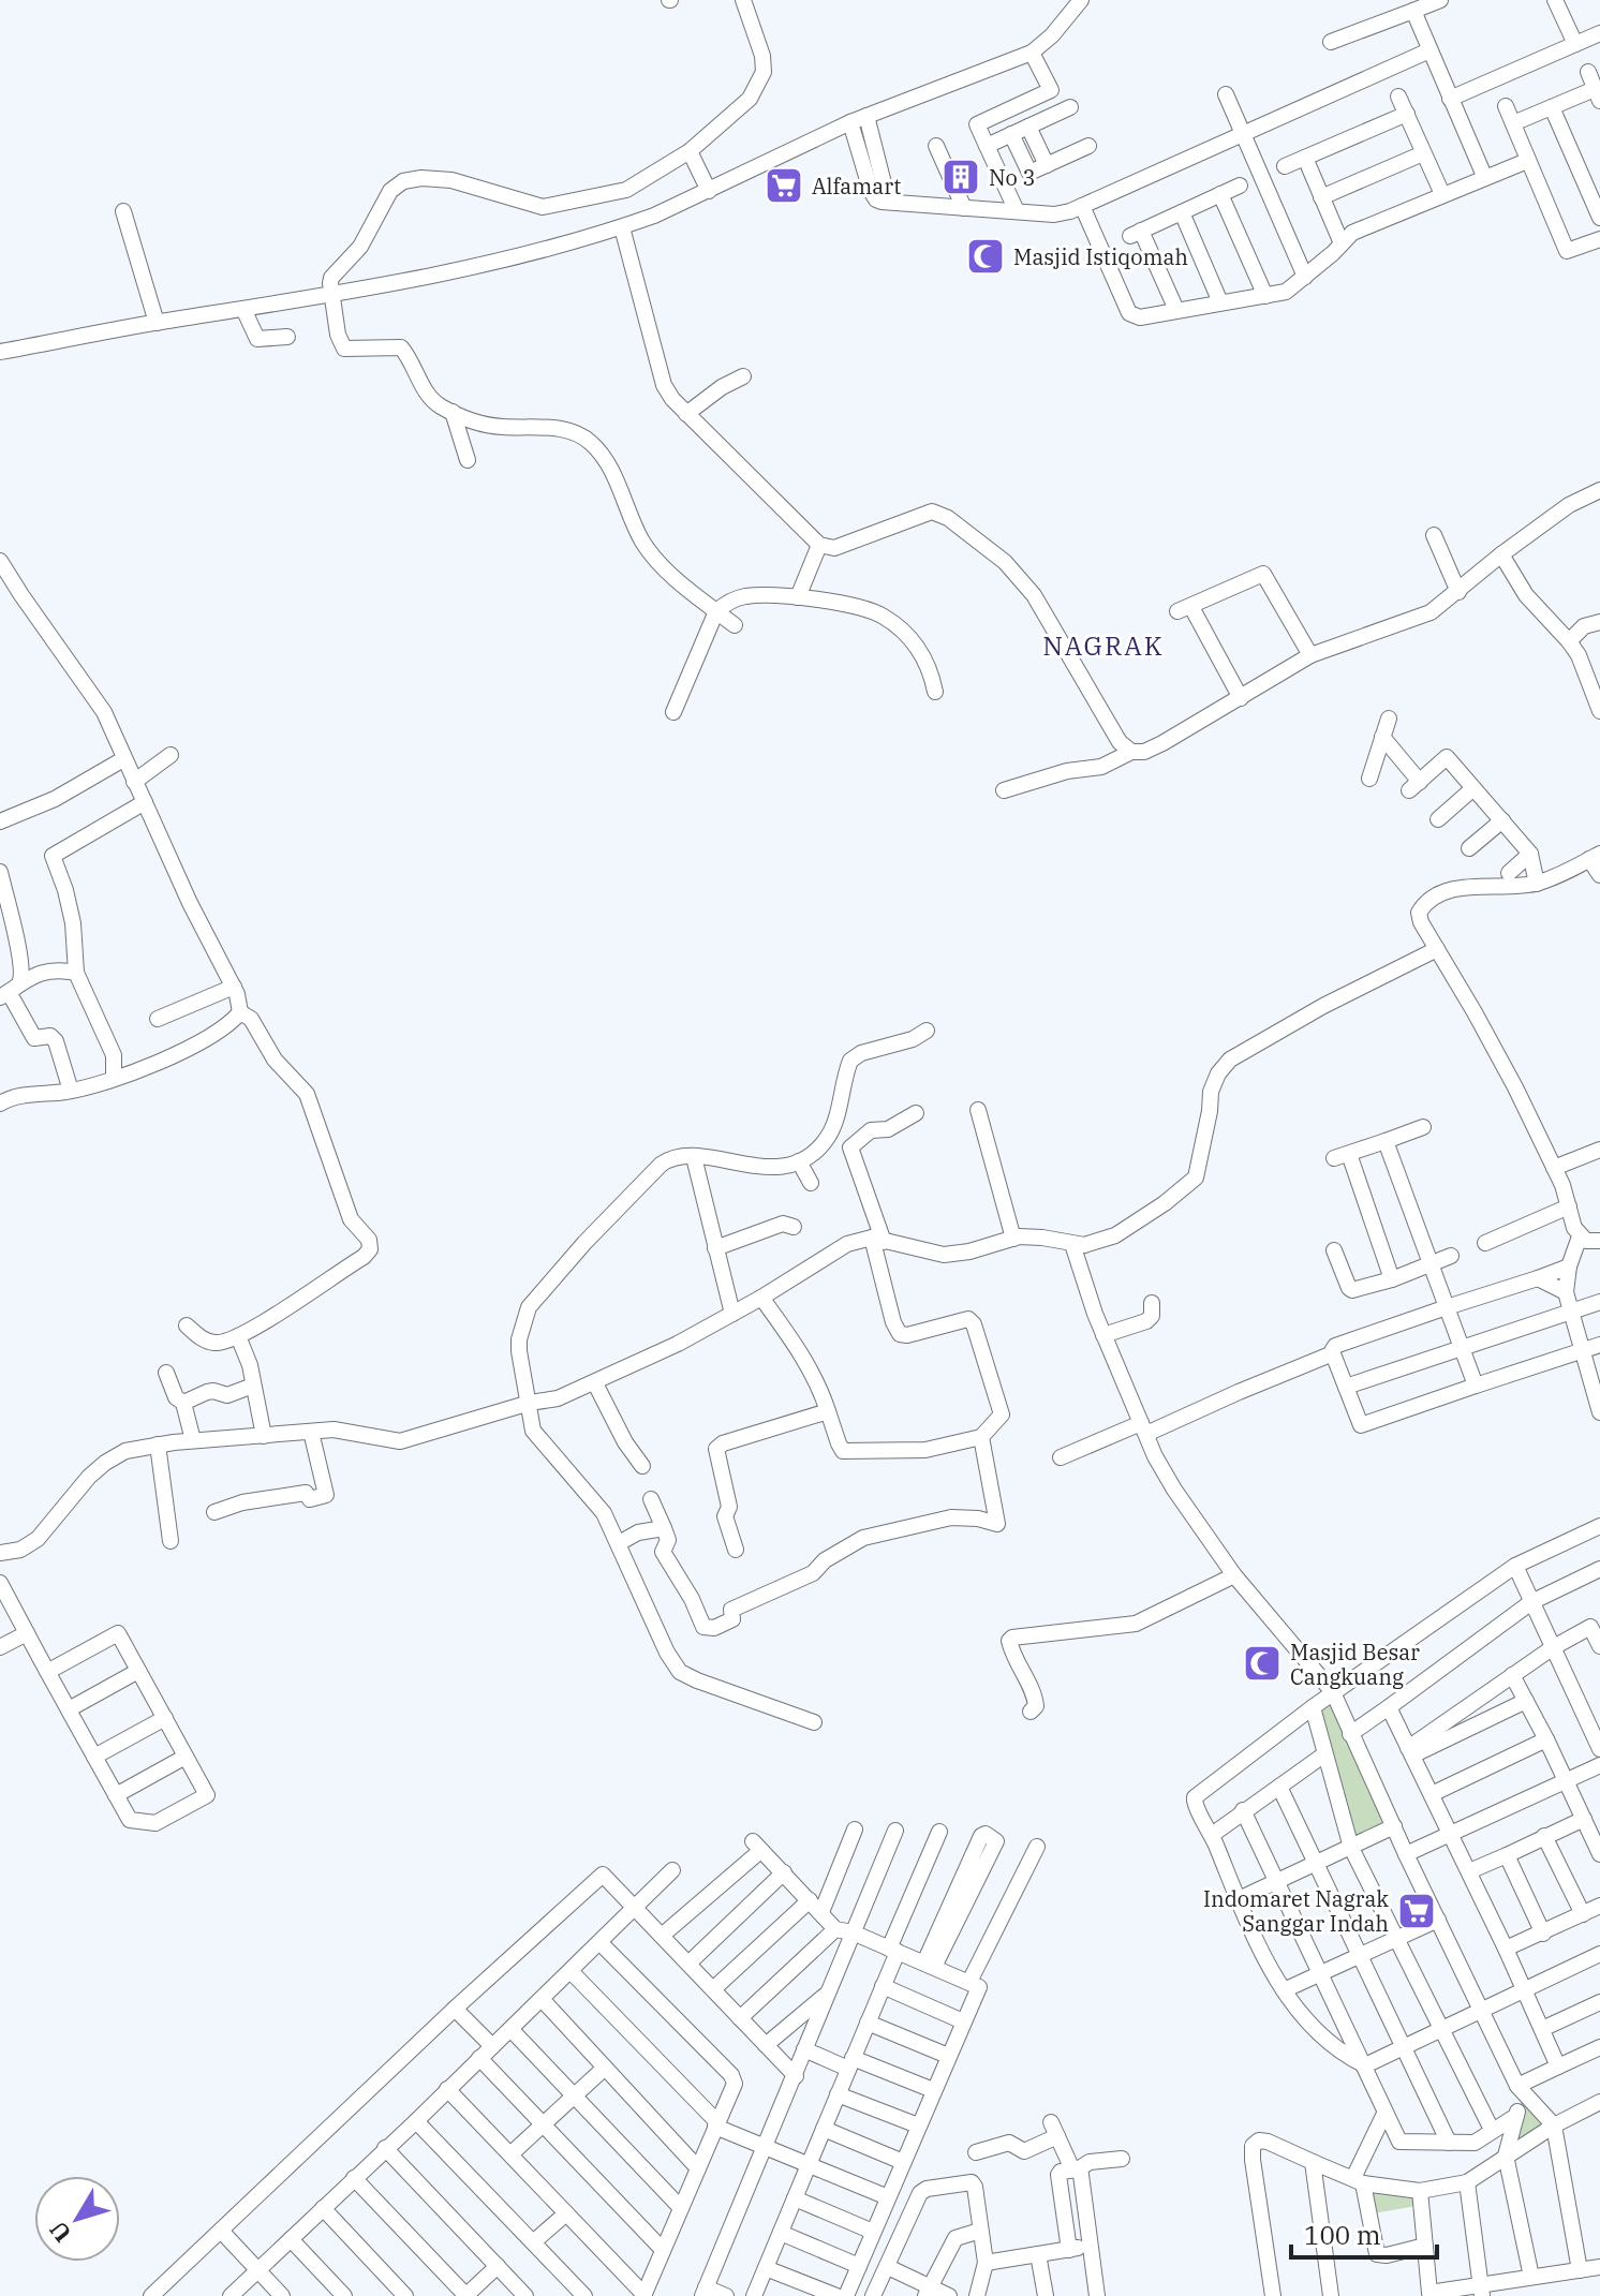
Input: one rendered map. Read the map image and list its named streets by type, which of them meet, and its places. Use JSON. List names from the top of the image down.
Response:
{
  "districts": ["NAGRAK"],
  "places": {
    "building": ["No 3"],
    "supermarket": ["Alfamart", "Indomaret Nagrak Sanggar Indah"],
    "mosque": ["Masjid Istiqomah", "Masjid Besar Cangkuang"]
  },
  "scale_bar": "100 m",
  "north": "bottom left"
}
